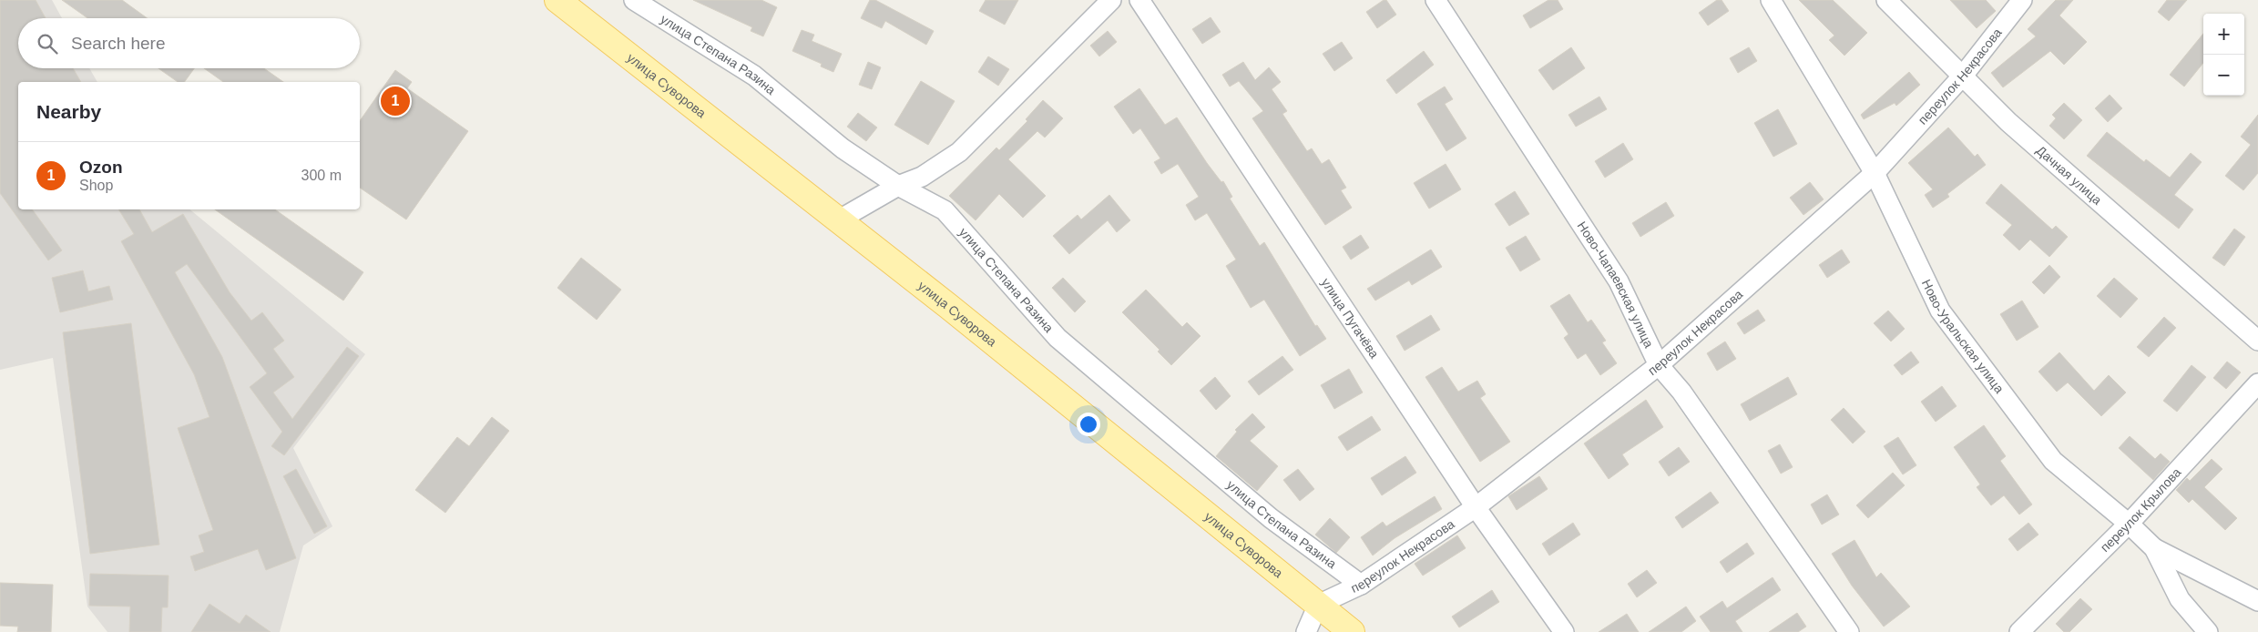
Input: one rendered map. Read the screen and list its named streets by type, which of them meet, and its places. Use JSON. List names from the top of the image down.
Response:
{
  "streets": {
    "main road": ["улица Суворова"],
    "street": [
      "улица Степана Разина",
      "переулок Некрасова",
      "Дачная улица",
      "Ново-Чапаевская улица",
      "улица Пугачёва",
      "Ново-Уральская улица",
      "переулок Крылова"
    ]
  },
  "crossings": [
    ["улица Степана Разина", "переулок Некрасова"],
    ["переулок Некрасова", "улица Суворова"],
    ["переулок Некрасова", "Дачная улица"],
    ["переулок Некрасова", "Ново-Чапаевская улица"],
    ["переулок Некрасова", "улица Пугачёва"],
    ["переулок Некрасова", "Ново-Уральская улица"],
    ["Ново-Уральская улица", "переулок Крылова"]
  ],
  "page": {
    "map_buttons": ["+", "−"],
    "search": "Search here",
    "heading": "Nearby",
    "pins": "1",
    "list": [
      {
        "mark": "1",
        "name": "Ozon",
        "note": "Shop",
        "value": "300 m"
      }
    ]
  }
}
